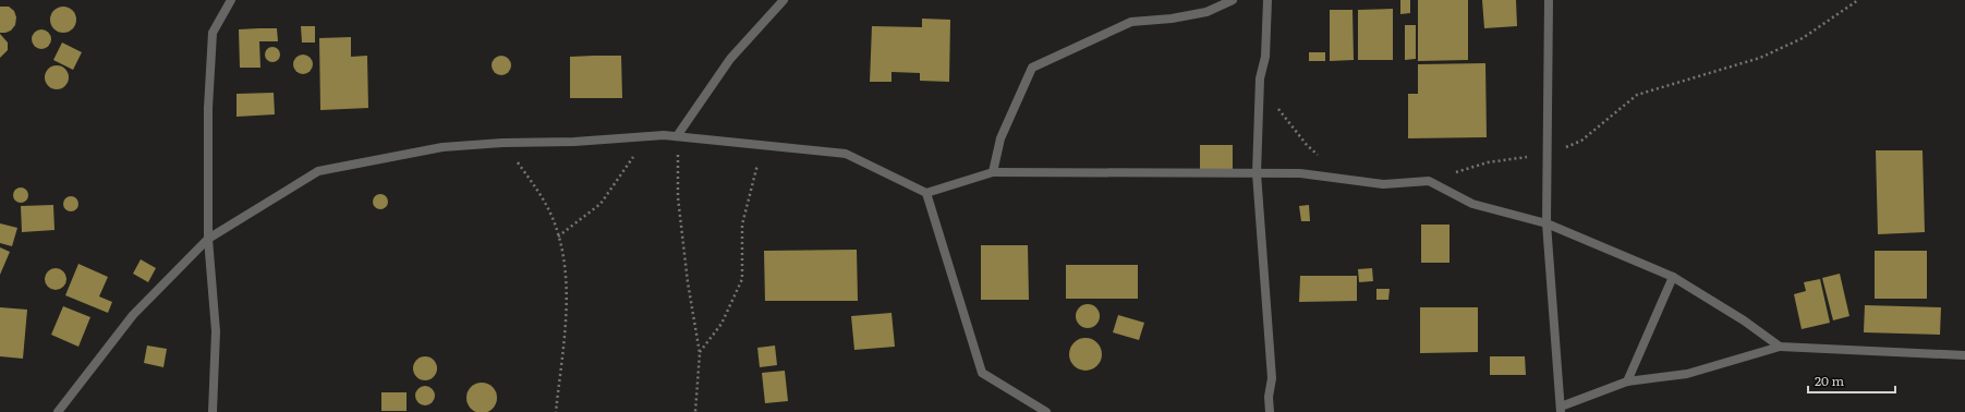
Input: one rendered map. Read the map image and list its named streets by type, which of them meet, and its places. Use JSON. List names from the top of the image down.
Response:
{
  "scale_bar": "20 m"
}
